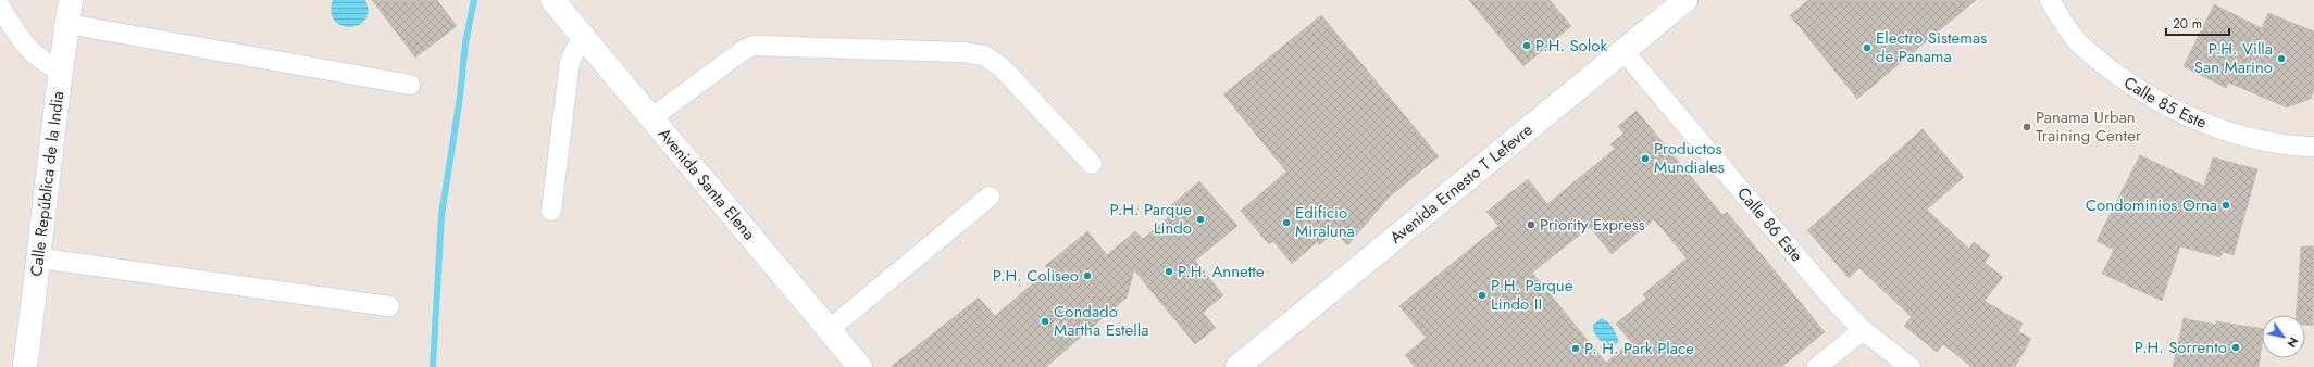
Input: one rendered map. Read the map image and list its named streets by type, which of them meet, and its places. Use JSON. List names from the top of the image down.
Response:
{
  "streets": {
    "street": [
      "Calle 85 Este",
      "Avenida Santa Elena",
      "Calle República de la India",
      "Avenida Ernesto T Lefevre",
      "Calle 86 Este"
    ]
  },
  "crossings": [
    ["Avenida Ernesto T Lefevre", "Calle 86 Este"]
  ],
  "places": [
    "P.H. Solok",
    "Electro Sistemas de Panama",
    "P.H. Villa San Marino",
    "Panama Urban Training Center",
    "Productos Mundiales",
    "Condominios Orna",
    "P.H. Parque Lindo",
    "Edificio Miraluna",
    "Priority Express",
    "P.H. Annette",
    "P.H. Coliseo",
    "P.H. Parque Lindo II",
    "Condado Martha Estella",
    "P.H. Sorrento",
    "P. H. Park Place"
  ],
  "scale_bar": "20 m",
  "north": "bottom right"
}
